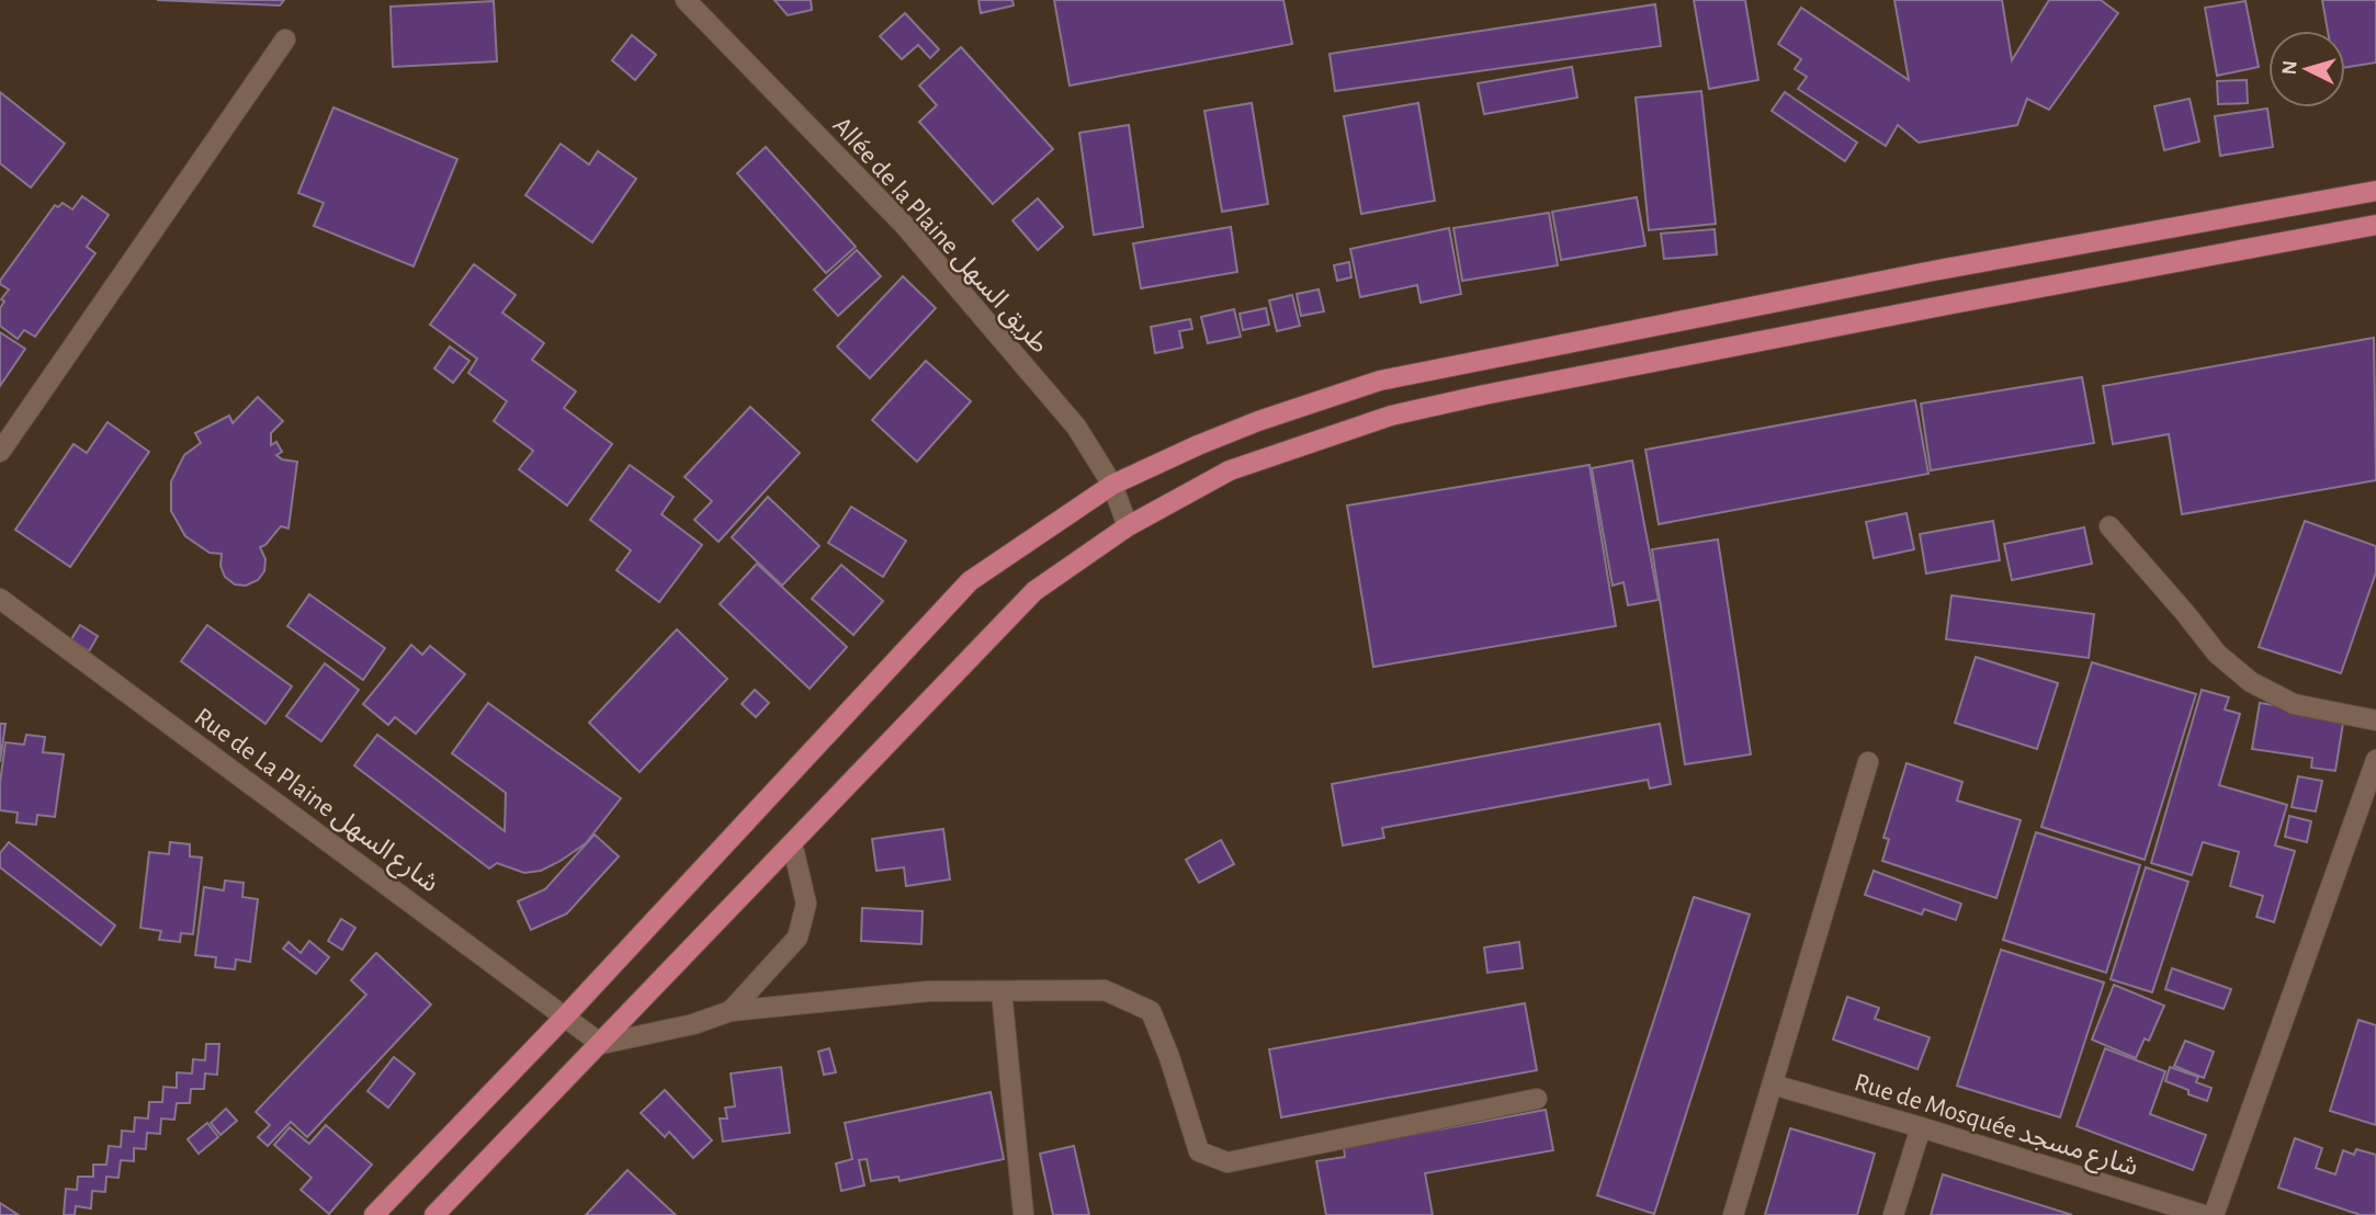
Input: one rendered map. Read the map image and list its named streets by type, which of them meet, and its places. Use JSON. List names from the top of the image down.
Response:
{
  "streets": {
    "street": ["Allée de la Plaine طريق السهل", "Rue de La Plaine شارع السهل", "Rue de Mosquée شارع مسجد"]
  },
  "north": "left"
}
